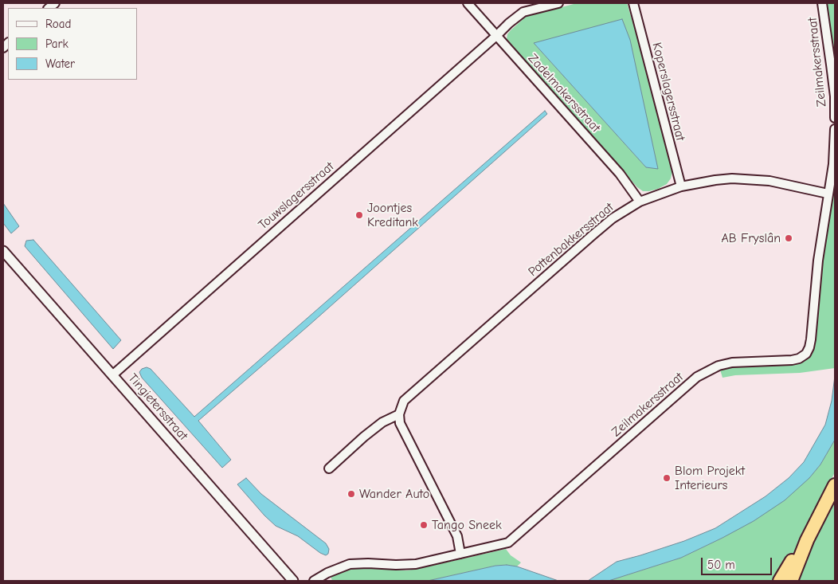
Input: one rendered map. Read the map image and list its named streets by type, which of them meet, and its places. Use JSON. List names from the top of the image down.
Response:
{
  "streets": {
    "street": [
      "Zeilmakersstraat",
      "Koperslagersstraat",
      "Zadelmakersstraat",
      "Touwslagersstraat",
      "Pottenbakkersstraat",
      "Tingietersstraat"
    ]
  },
  "crossings": [
    ["Zeilmakersstraat", "Pottenbakkersstraat"],
    ["Koperslagersstraat", "Pottenbakkersstraat"],
    ["Zadelmakersstraat", "Touwslagersstraat"],
    ["Zadelmakersstraat", "Pottenbakkersstraat"],
    ["Touwslagersstraat", "Tingietersstraat"]
  ],
  "places": [
    "Joontjes Kreditank",
    "AB Fryslân",
    "Blom Projekt Interieurs",
    "Wander Auto",
    "Tango Sneek"
  ],
  "legend": ["Road", "Park", "Water"],
  "scale_bar": "50 m"
}
